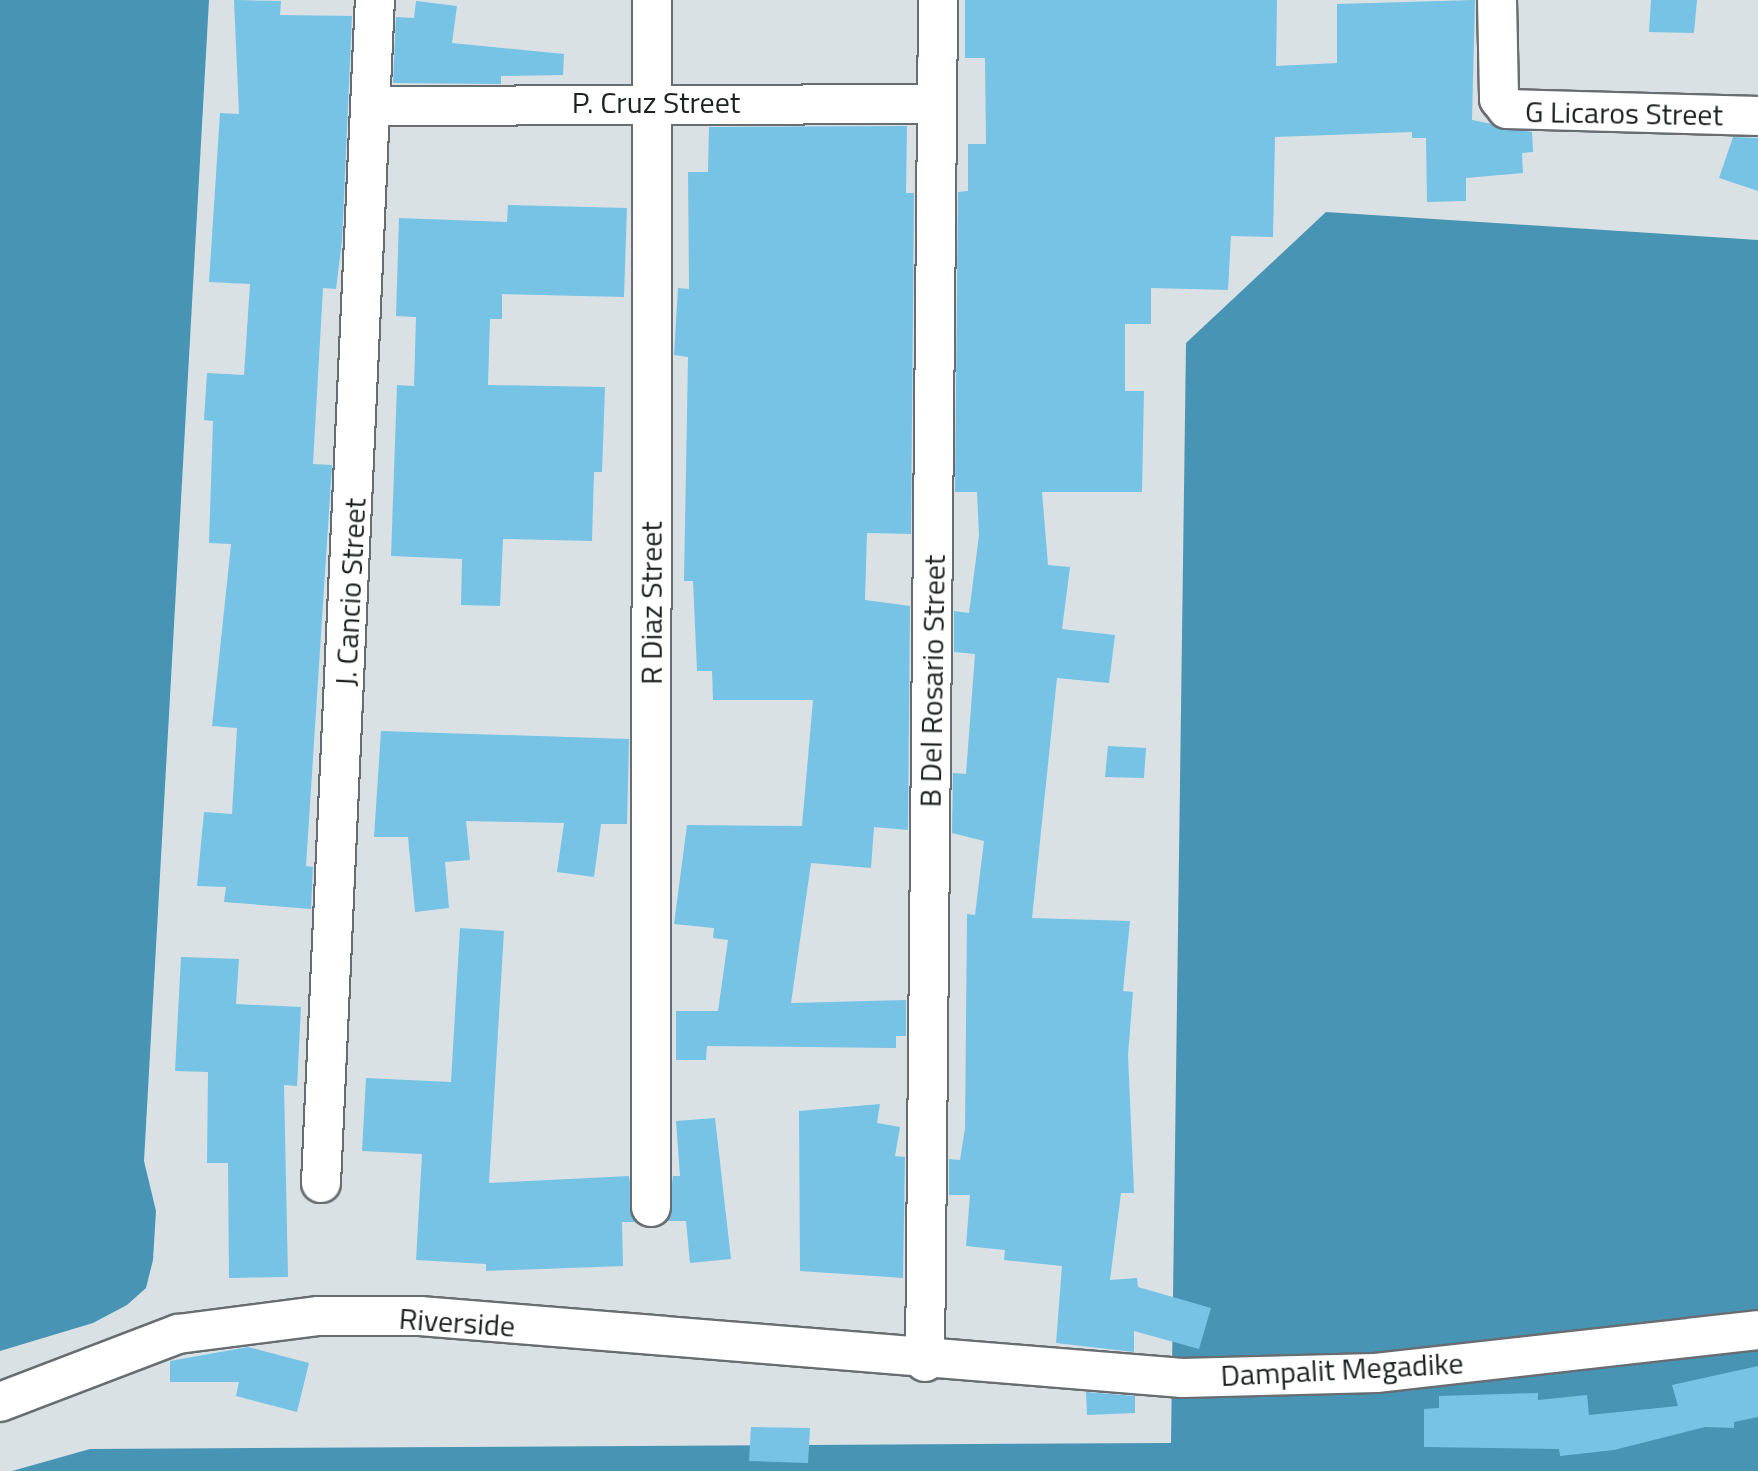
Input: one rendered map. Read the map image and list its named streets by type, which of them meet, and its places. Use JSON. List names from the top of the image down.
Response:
{
  "streets": {
    "street": [
      "P. Cruz Street",
      "G Licaros Street",
      "J. Cancio Street",
      "R Diaz Street",
      "B Del Rosario Street",
      "Riverside",
      "Dampalit Megadike"
    ]
  },
  "crossings": [
    ["P. Cruz Street", "J. Cancio Street"],
    ["P. Cruz Street", "R Diaz Street"],
    ["P. Cruz Street", "B Del Rosario Street"],
    ["B Del Rosario Street", "Riverside"],
    ["B Del Rosario Street", "Dampalit Megadike"],
    ["Riverside", "Dampalit Megadike"]
  ]
}
